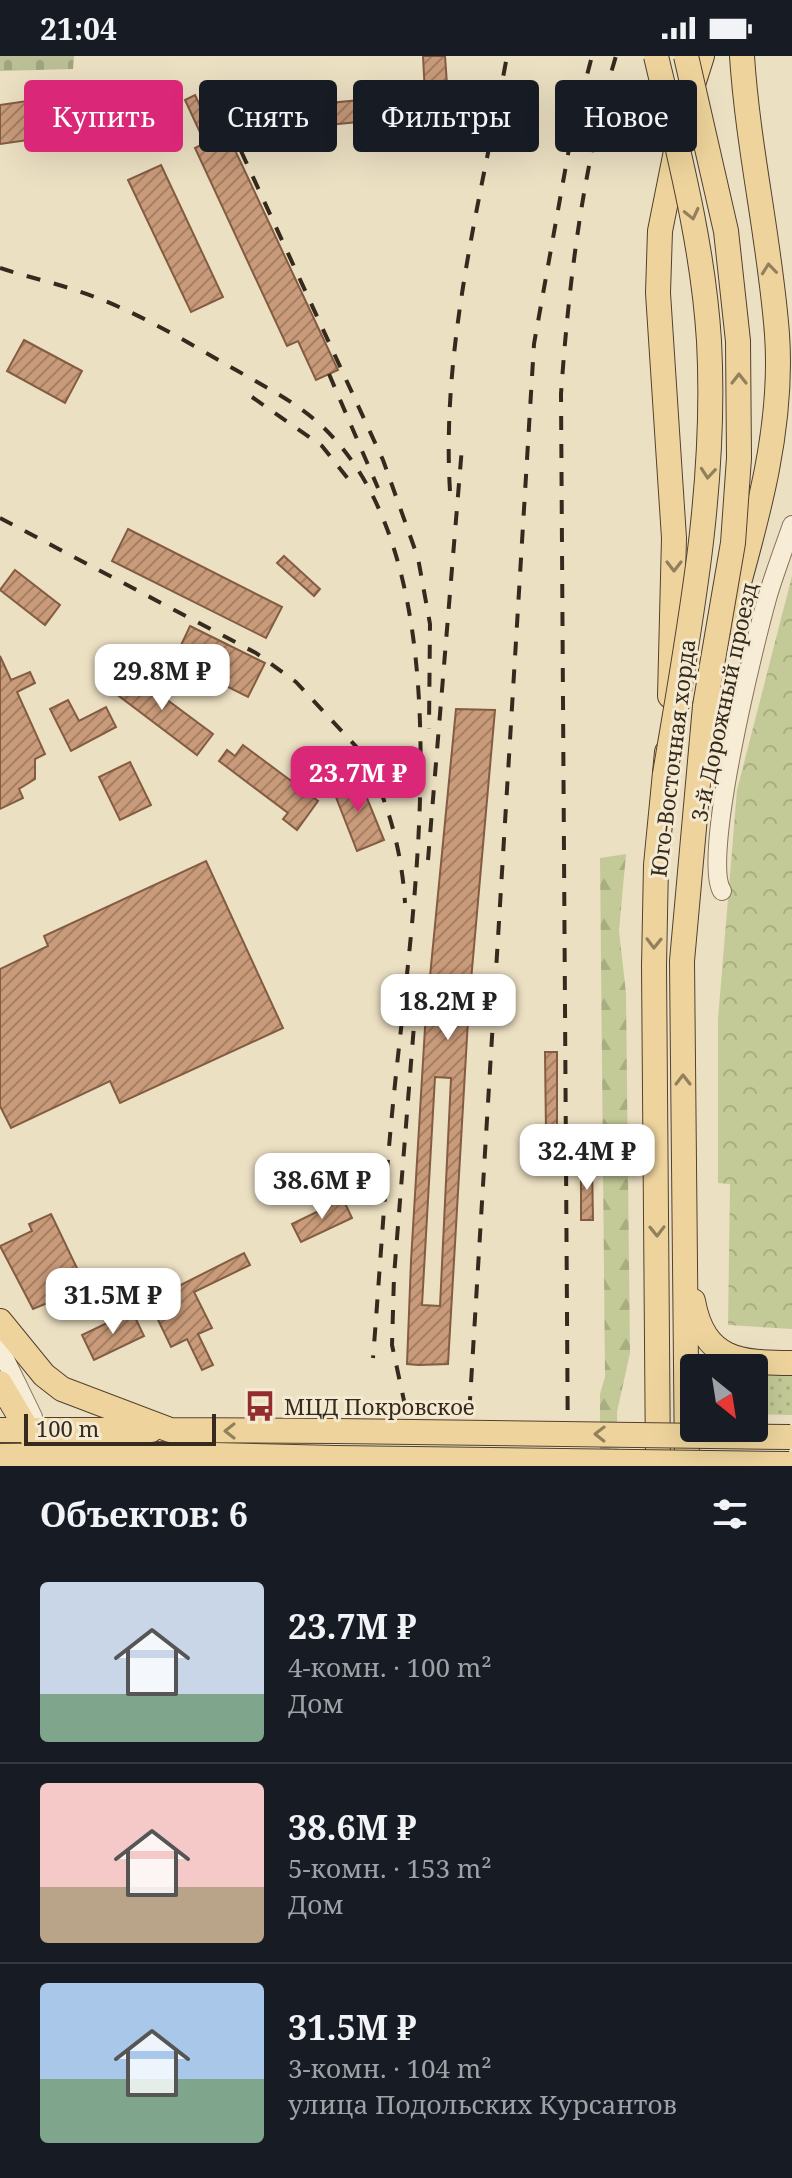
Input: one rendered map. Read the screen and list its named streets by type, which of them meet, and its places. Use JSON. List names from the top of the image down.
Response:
{
  "streets": {
    "main road": ["Юго-Восточная хорда"],
    "street": ["3-й Дорожный проезд"]
  },
  "places": {
    "bus stop": ["МЦД Покровское"]
  },
  "scale_bar": "100 m",
  "north": "bottom right",
  "page": {
    "status": "21:04",
    "chip": [
      "Купить",
      "Снять",
      "Фильтры",
      "Новое"
    ],
    "price": [
      "29.8M ₽",
      "23.7M ₽",
      "18.2M ₽",
      "32.4M ₽",
      "38.6M ₽",
      "31.5M ₽"
    ],
    "scale": "100 m",
    "heading": "Объектов: 6",
    "list": [
      {
        "name": "23.7M ₽",
        "note": "4-комн. · 100 m² · Дом"
      },
      {
        "name": "38.6M ₽",
        "note": "5-комн. · 153 m² · Дом"
      },
      {
        "name": "31.5M ₽",
        "note": "3-комн. · 104 m² · улица Подольских Курсантов"
      }
    ]
  }
}
